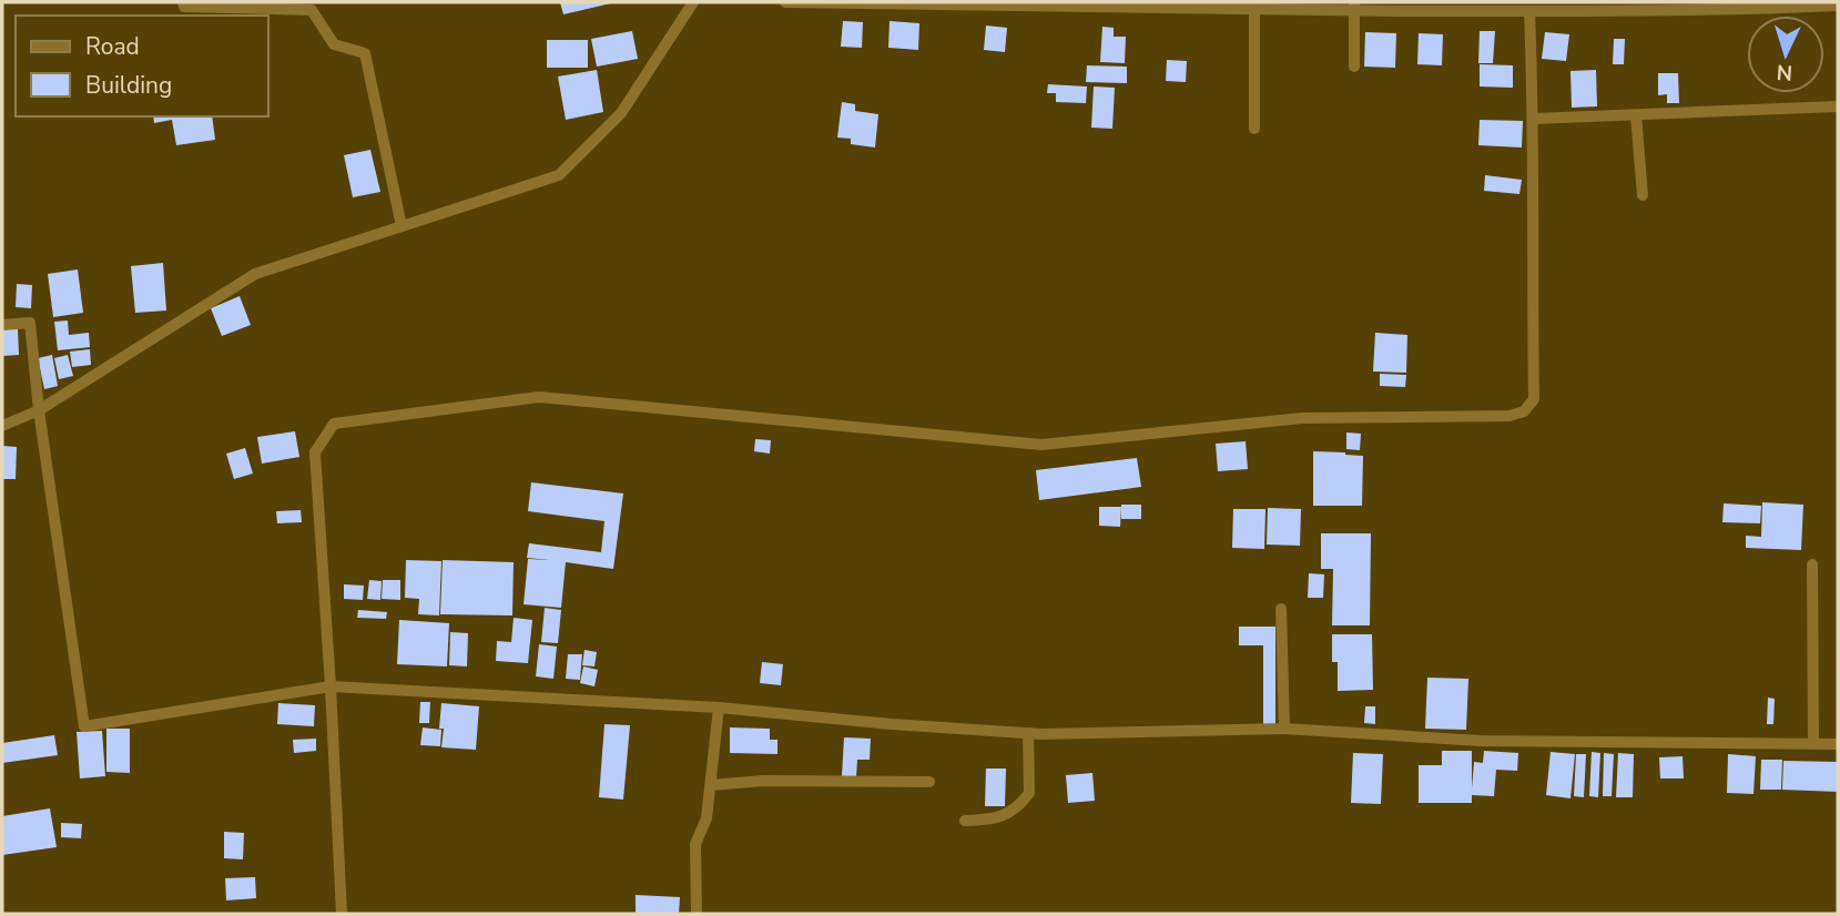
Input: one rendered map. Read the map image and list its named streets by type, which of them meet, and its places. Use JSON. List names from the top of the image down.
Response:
{
  "legend": ["Road", "Building"],
  "north": "bottom"
}
